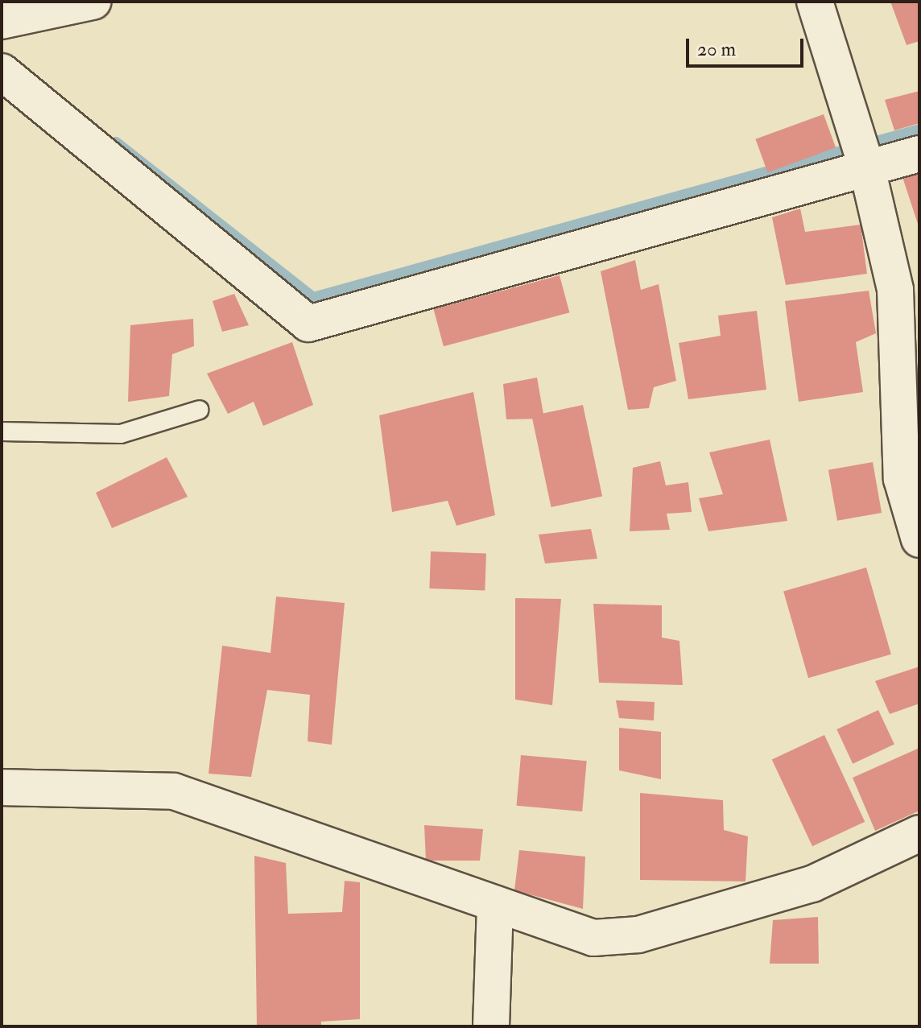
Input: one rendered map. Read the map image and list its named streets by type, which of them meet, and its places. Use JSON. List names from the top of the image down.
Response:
{
  "scale_bar": "20 m"
}
